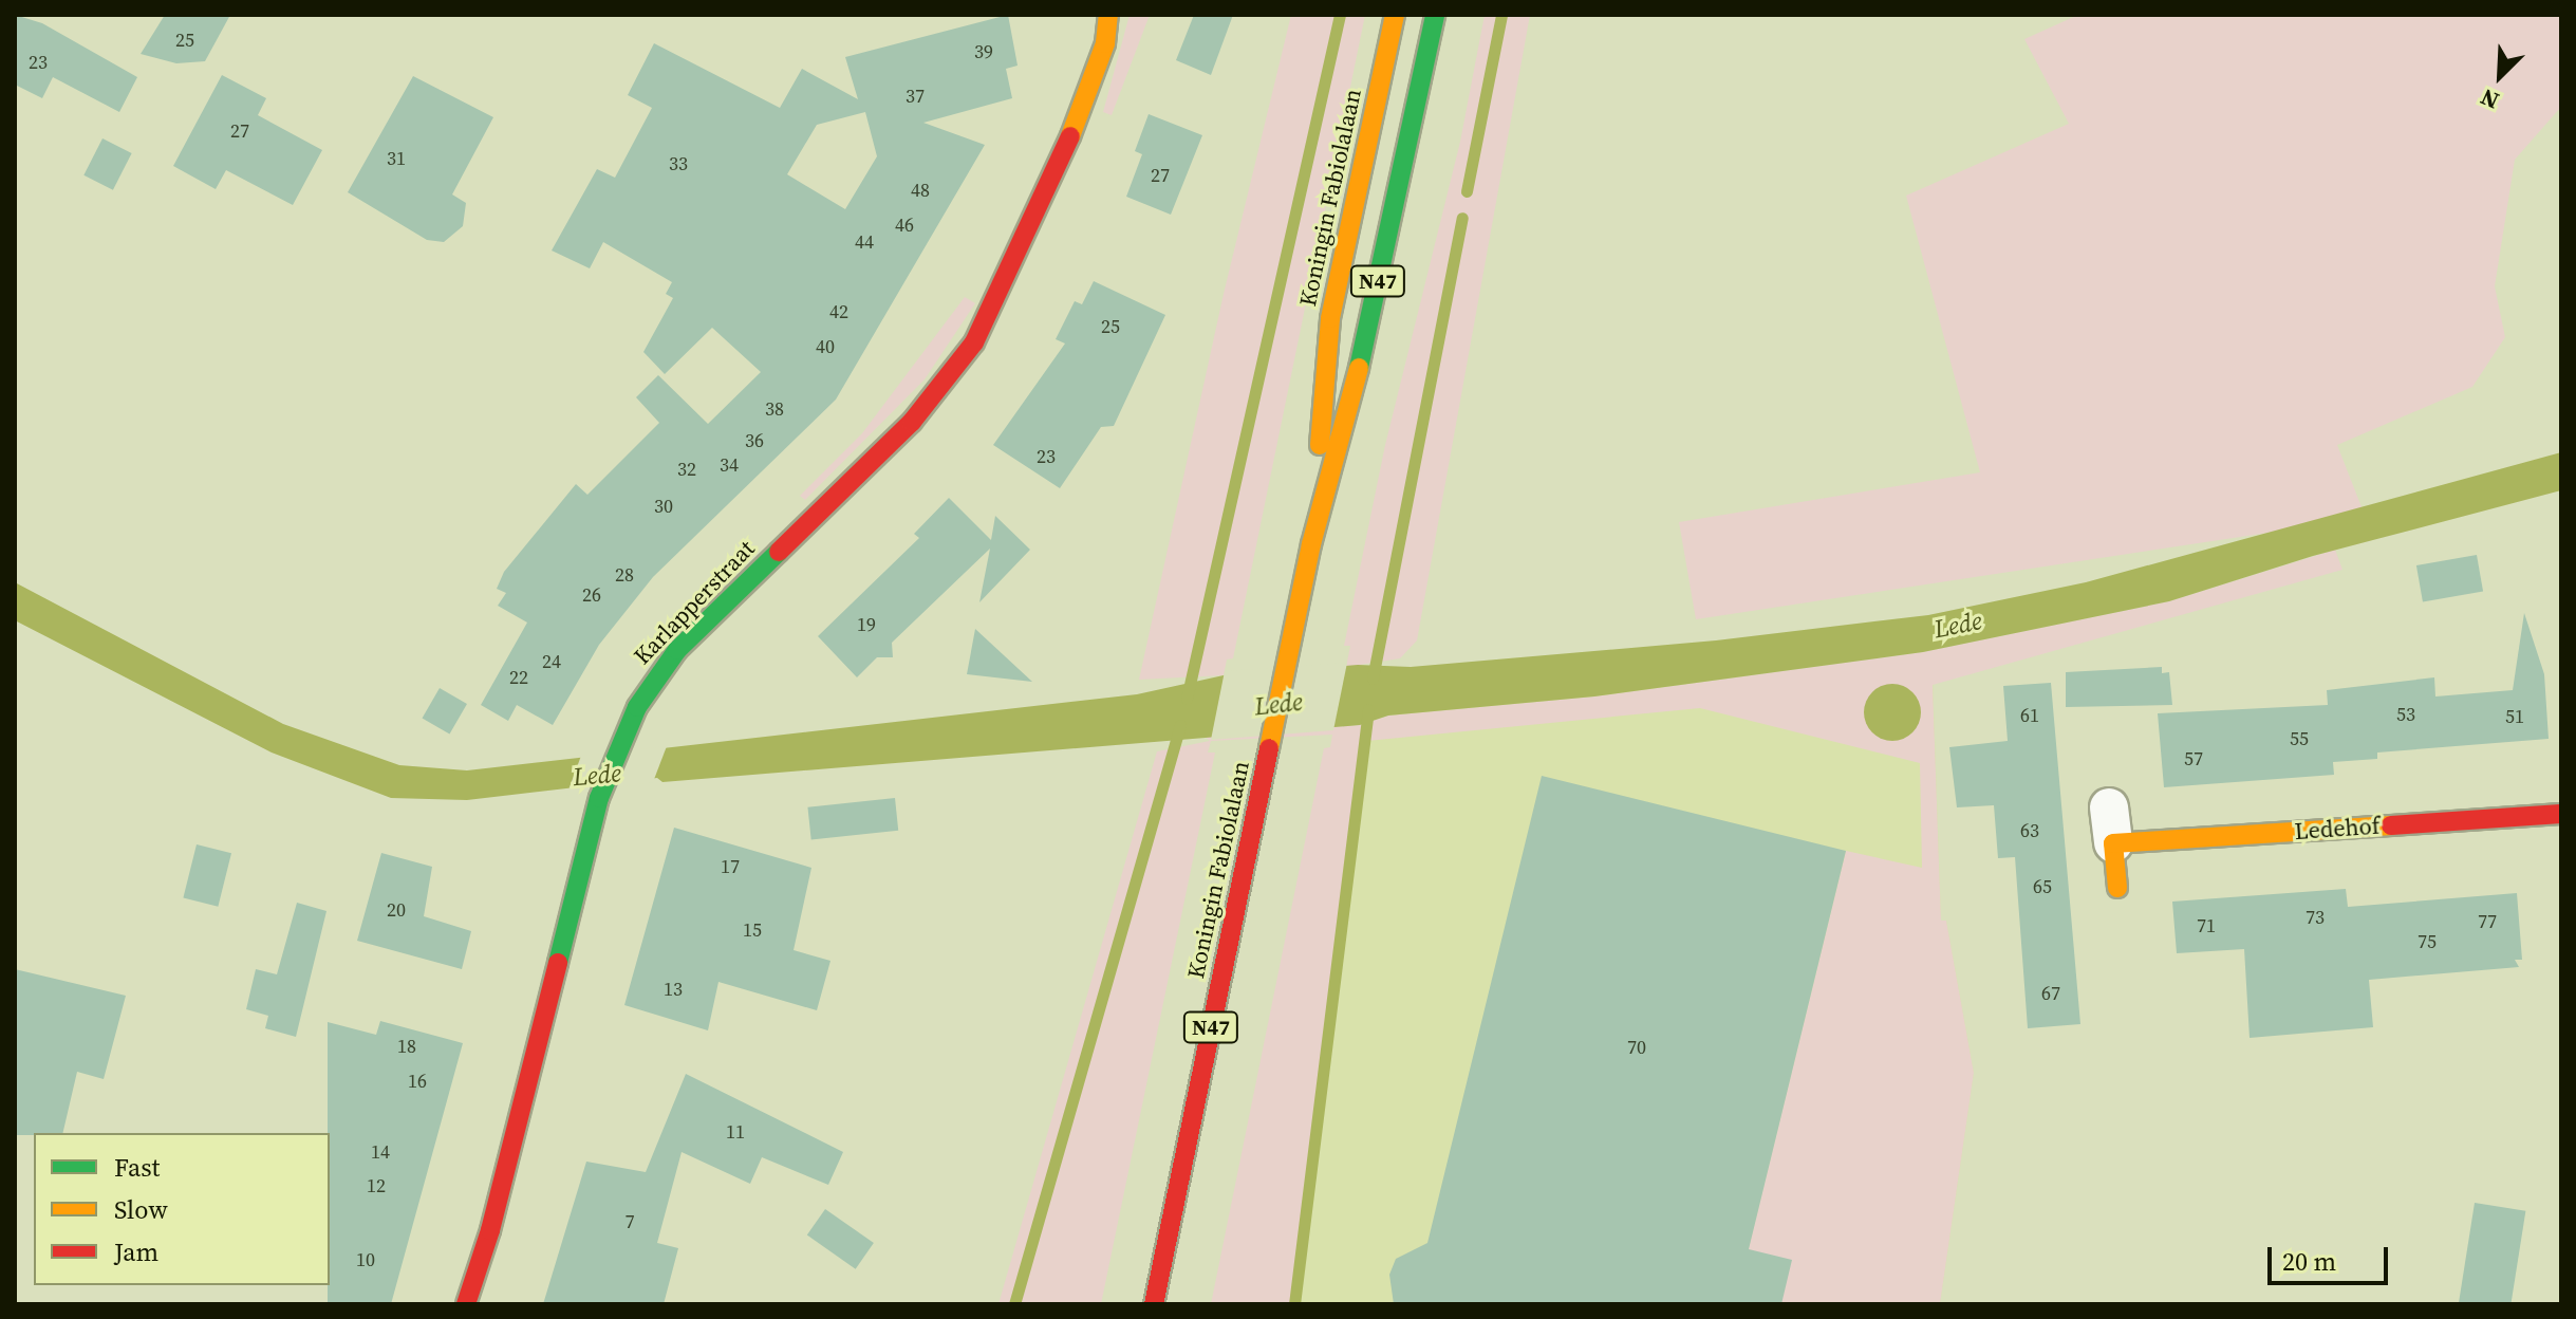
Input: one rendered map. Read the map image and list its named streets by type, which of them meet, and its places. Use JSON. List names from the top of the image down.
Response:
{
  "streets": {
    "street": [
      "Koningin Fabiolalaan",
      "N47",
      "Karlapperstraat",
      "Ledehof"
    ]
  },
  "water": ["Lede"],
  "house_numbers": [
    "25",
    "39",
    "23",
    "37",
    "27",
    "31",
    "33",
    "27",
    "48",
    "46",
    "44",
    "42",
    "25",
    "40",
    "38",
    "36",
    "23",
    "34",
    "32",
    "30",
    "28",
    "26",
    "19",
    "24",
    "22",
    "53",
    "61",
    "51",
    "55",
    "57",
    "63",
    "17",
    "65",
    "20",
    "73",
    "77",
    "71",
    "15",
    "75",
    "13",
    "67",
    "18",
    "70",
    "16",
    "11",
    "14",
    "12",
    "7",
    "10"
  ],
  "legend": ["Fast", "Slow", "Jam"],
  "scale_bar": "20 m",
  "north": "bottom left"
}
